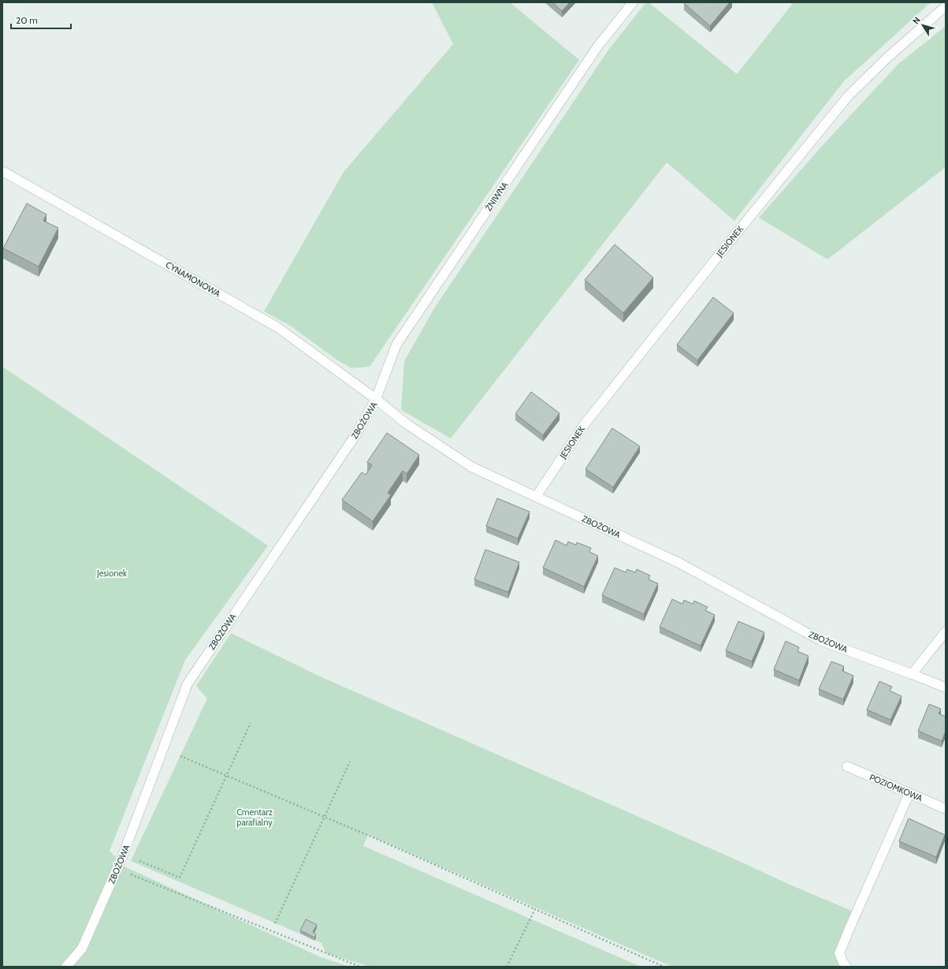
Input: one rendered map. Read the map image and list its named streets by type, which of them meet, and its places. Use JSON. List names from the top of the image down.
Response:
{
  "streets": {
    "street": [
      "ŻNIWNA",
      "JESIONEK",
      "CYNAMONOWA",
      "ZBOŻOWA",
      "POZIOMKOWA"
    ]
  },
  "crossings": [
    ["ŻNIWNA", "CYNAMONOWA"],
    ["ŻNIWNA", "ZBOŻOWA"],
    ["JESIONEK", "ZBOŻOWA"],
    ["CYNAMONOWA", "ZBOŻOWA"]
  ],
  "parks": ["Jesionek", "Cmentarz parafialny"],
  "scale_bar": "20 m",
  "north": "top left"
}
